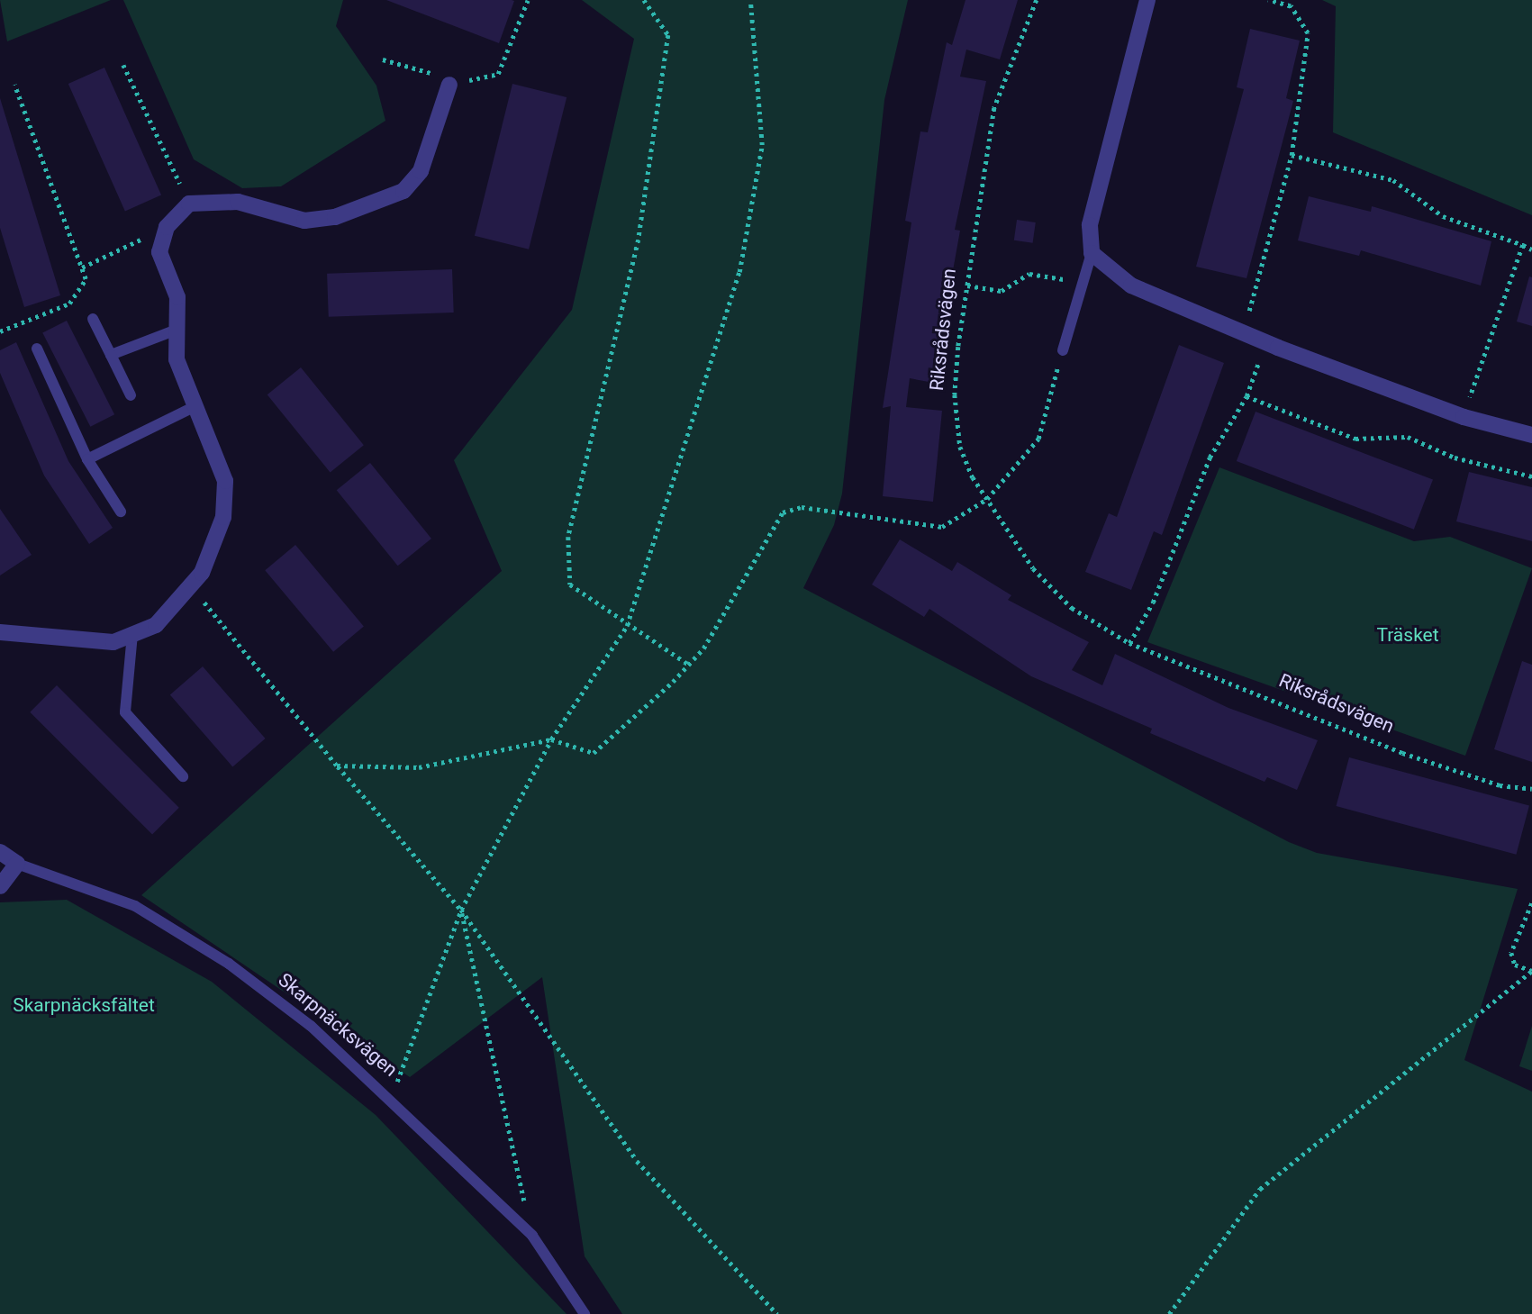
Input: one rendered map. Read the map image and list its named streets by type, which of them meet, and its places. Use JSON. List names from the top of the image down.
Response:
{
  "streets": {
    "street": ["Skarpnäcksvägen"],
    "path": ["Riksrådsvägen"]
  },
  "parks": ["Träsket", "Skarpnäcksfältet"]
}
